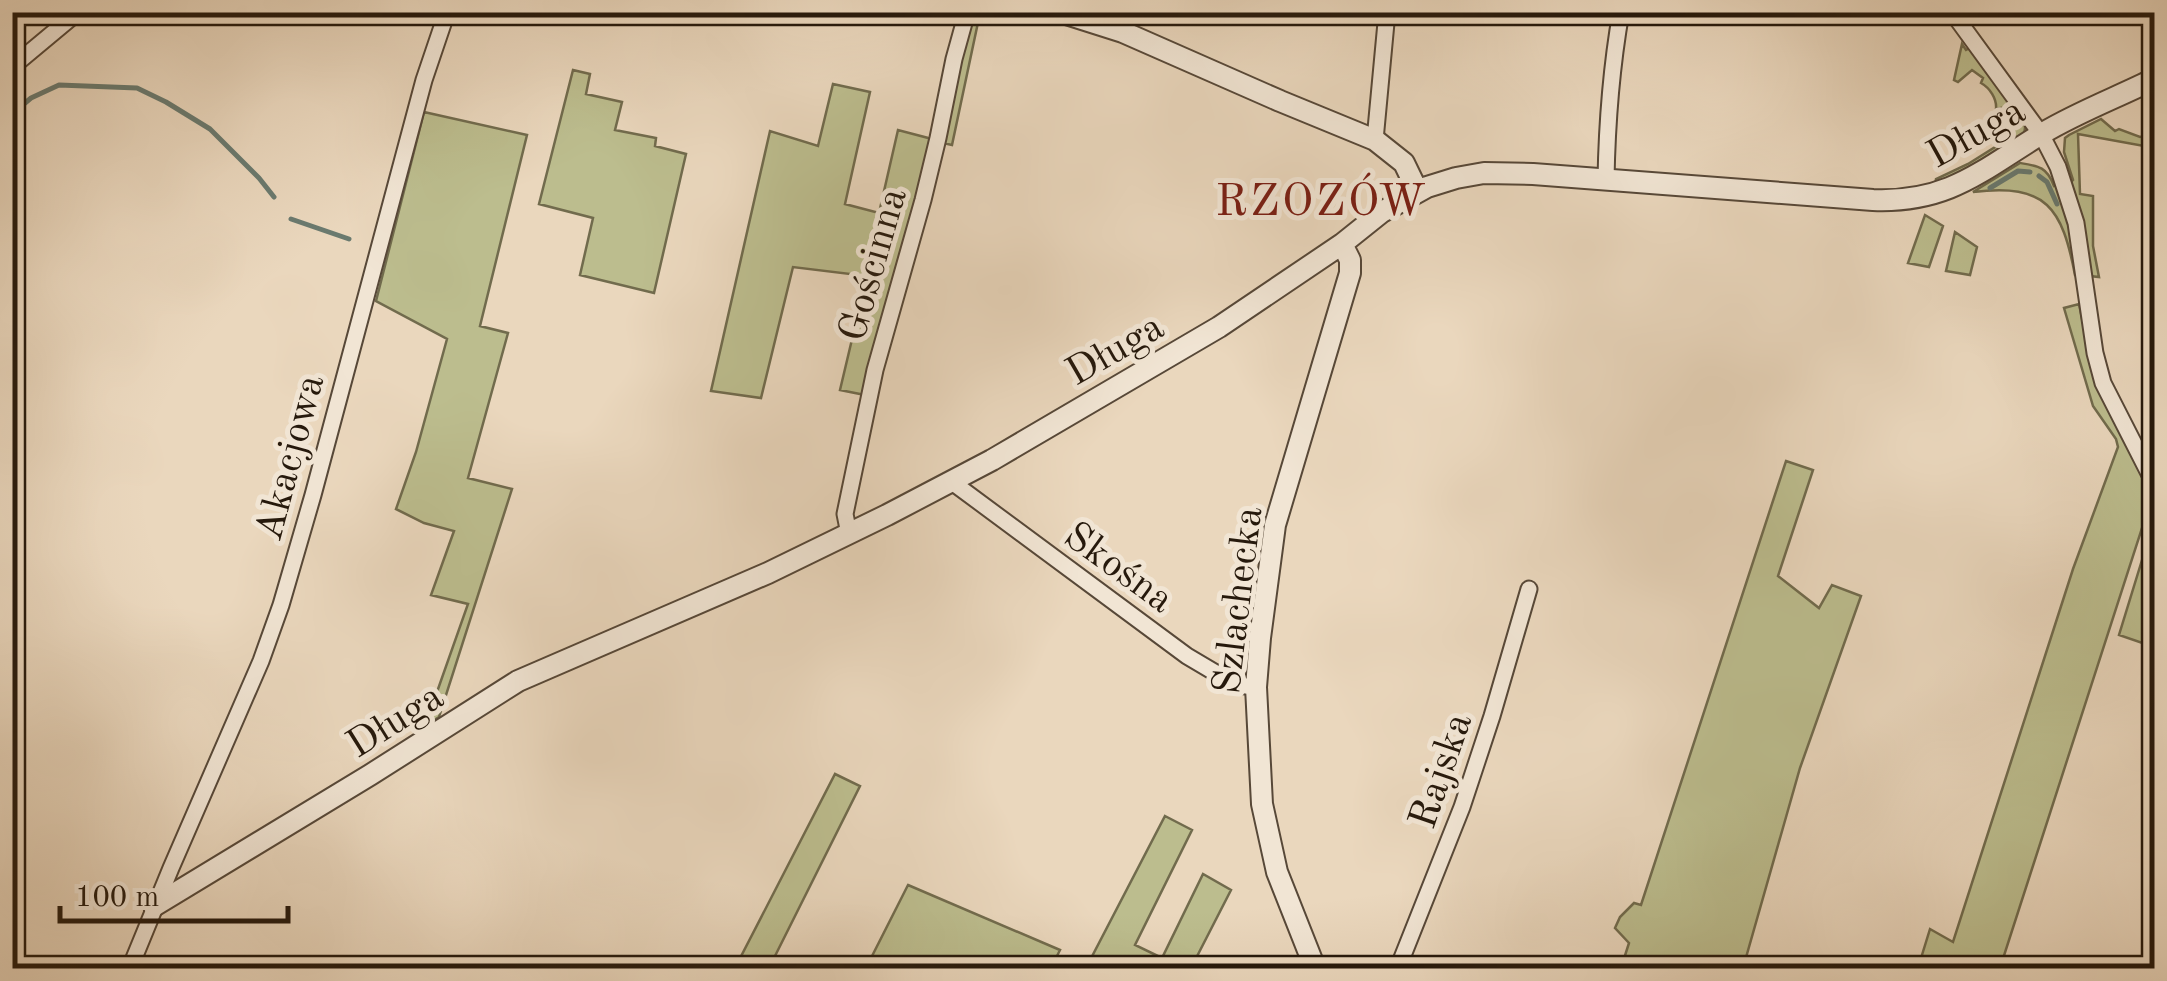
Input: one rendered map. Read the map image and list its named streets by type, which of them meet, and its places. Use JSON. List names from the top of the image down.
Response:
{
  "streets": {
    "street": [
      "Długa",
      "Gościnna",
      "Akacjowa",
      "Skośna",
      "Szlachecka",
      "Rajska"
    ]
  },
  "crossings": [
    ["Długa", "Gościnna"],
    ["Długa", "Akacjowa"],
    ["Długa", "Skośna"],
    ["Długa", "Szlachecka"],
    ["Skośna", "Szlachecka"]
  ],
  "districts": ["RZOZÓW"],
  "scale_bar": "100 m"
}
